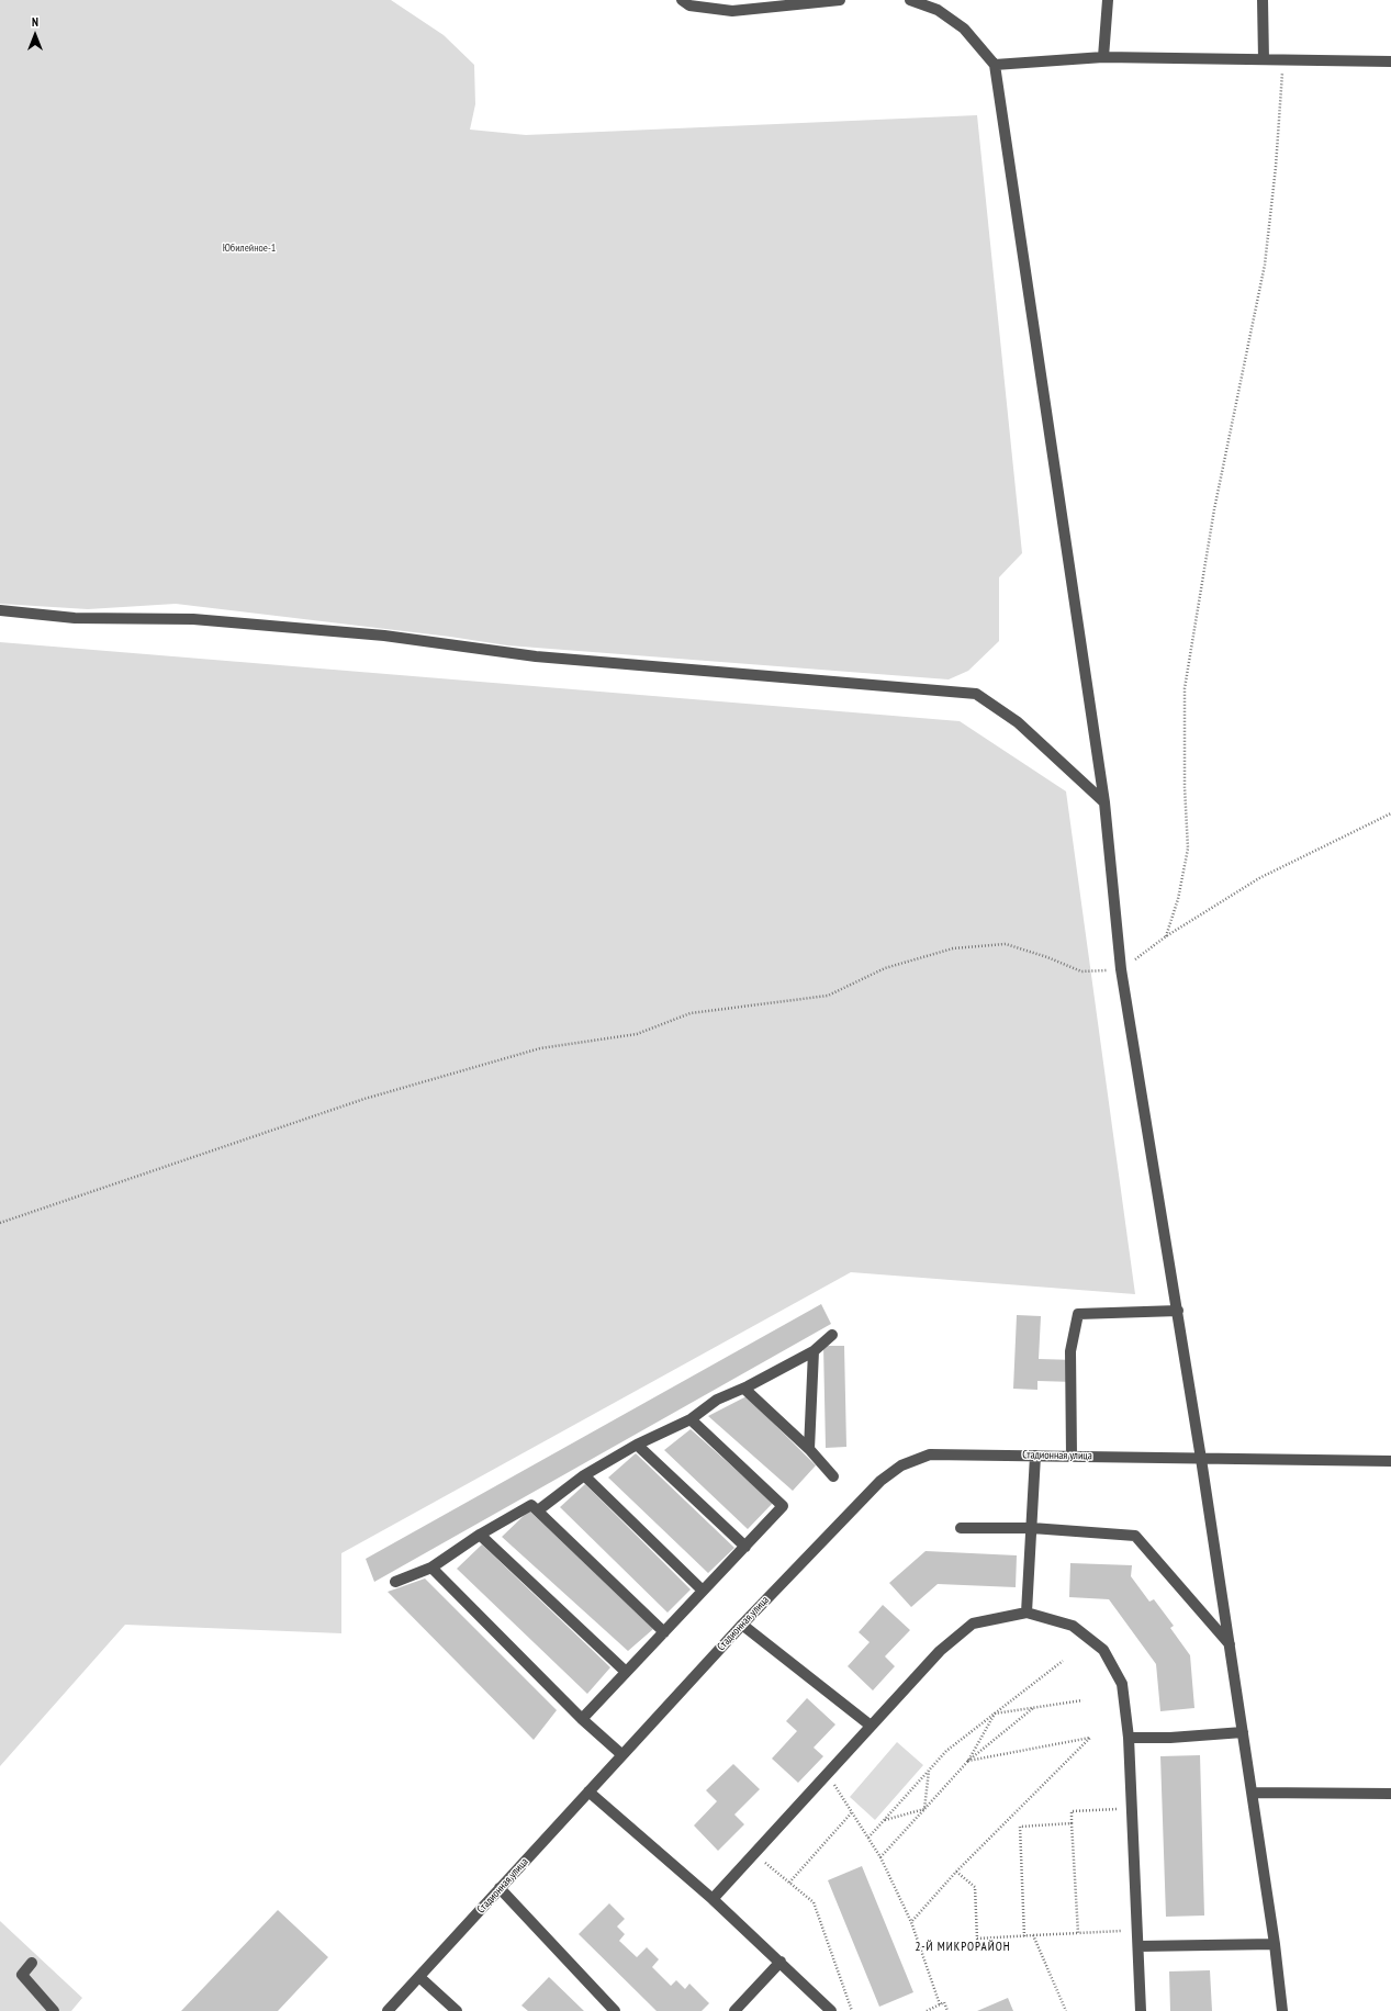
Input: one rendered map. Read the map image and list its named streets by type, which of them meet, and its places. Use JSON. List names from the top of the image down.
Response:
{
  "streets": {
    "street": ["Стадионная улица"]
  },
  "districts": ["2-Й МИКРОРАЙОН"],
  "parks": ["Юбилейное-1"],
  "north": "top"
}
